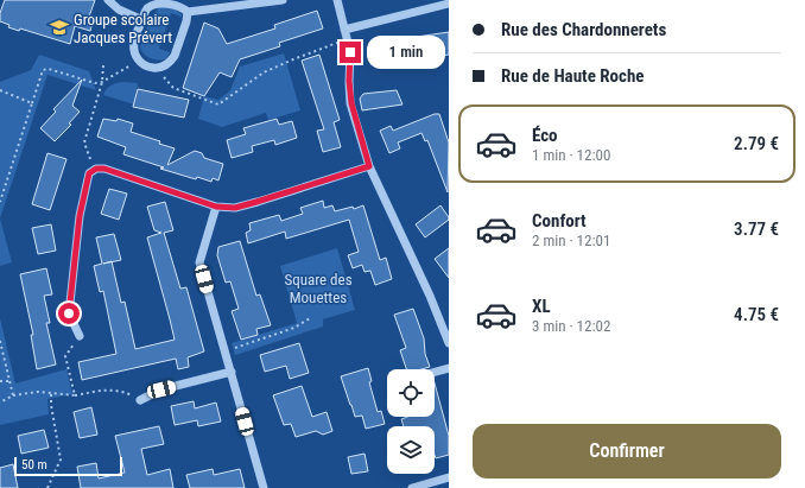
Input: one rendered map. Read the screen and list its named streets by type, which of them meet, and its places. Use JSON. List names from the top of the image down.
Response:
{
  "parks": ["Square des Mouettes"],
  "places": {
    "school or university": ["Groupe scolaire Jacques Prévert"]
  },
  "scale_bar": "50 m",
  "page": {
    "banner": ["Rue des Chardonnerets", "Rue de Haute Roche"],
    "bubble": "1 min",
    "list": [
      {
        "name": "Éco",
        "note": "1 min · 12:00",
        "value": "2.79 €"
      },
      {
        "name": "Confort",
        "note": "2 min · 12:01",
        "value": "3.77 €"
      },
      {
        "name": "XL",
        "note": "3 min · 12:02",
        "value": "4.75 €"
      }
    ],
    "buttons": "Confirmer",
    "scale": "50 m"
  }
}
